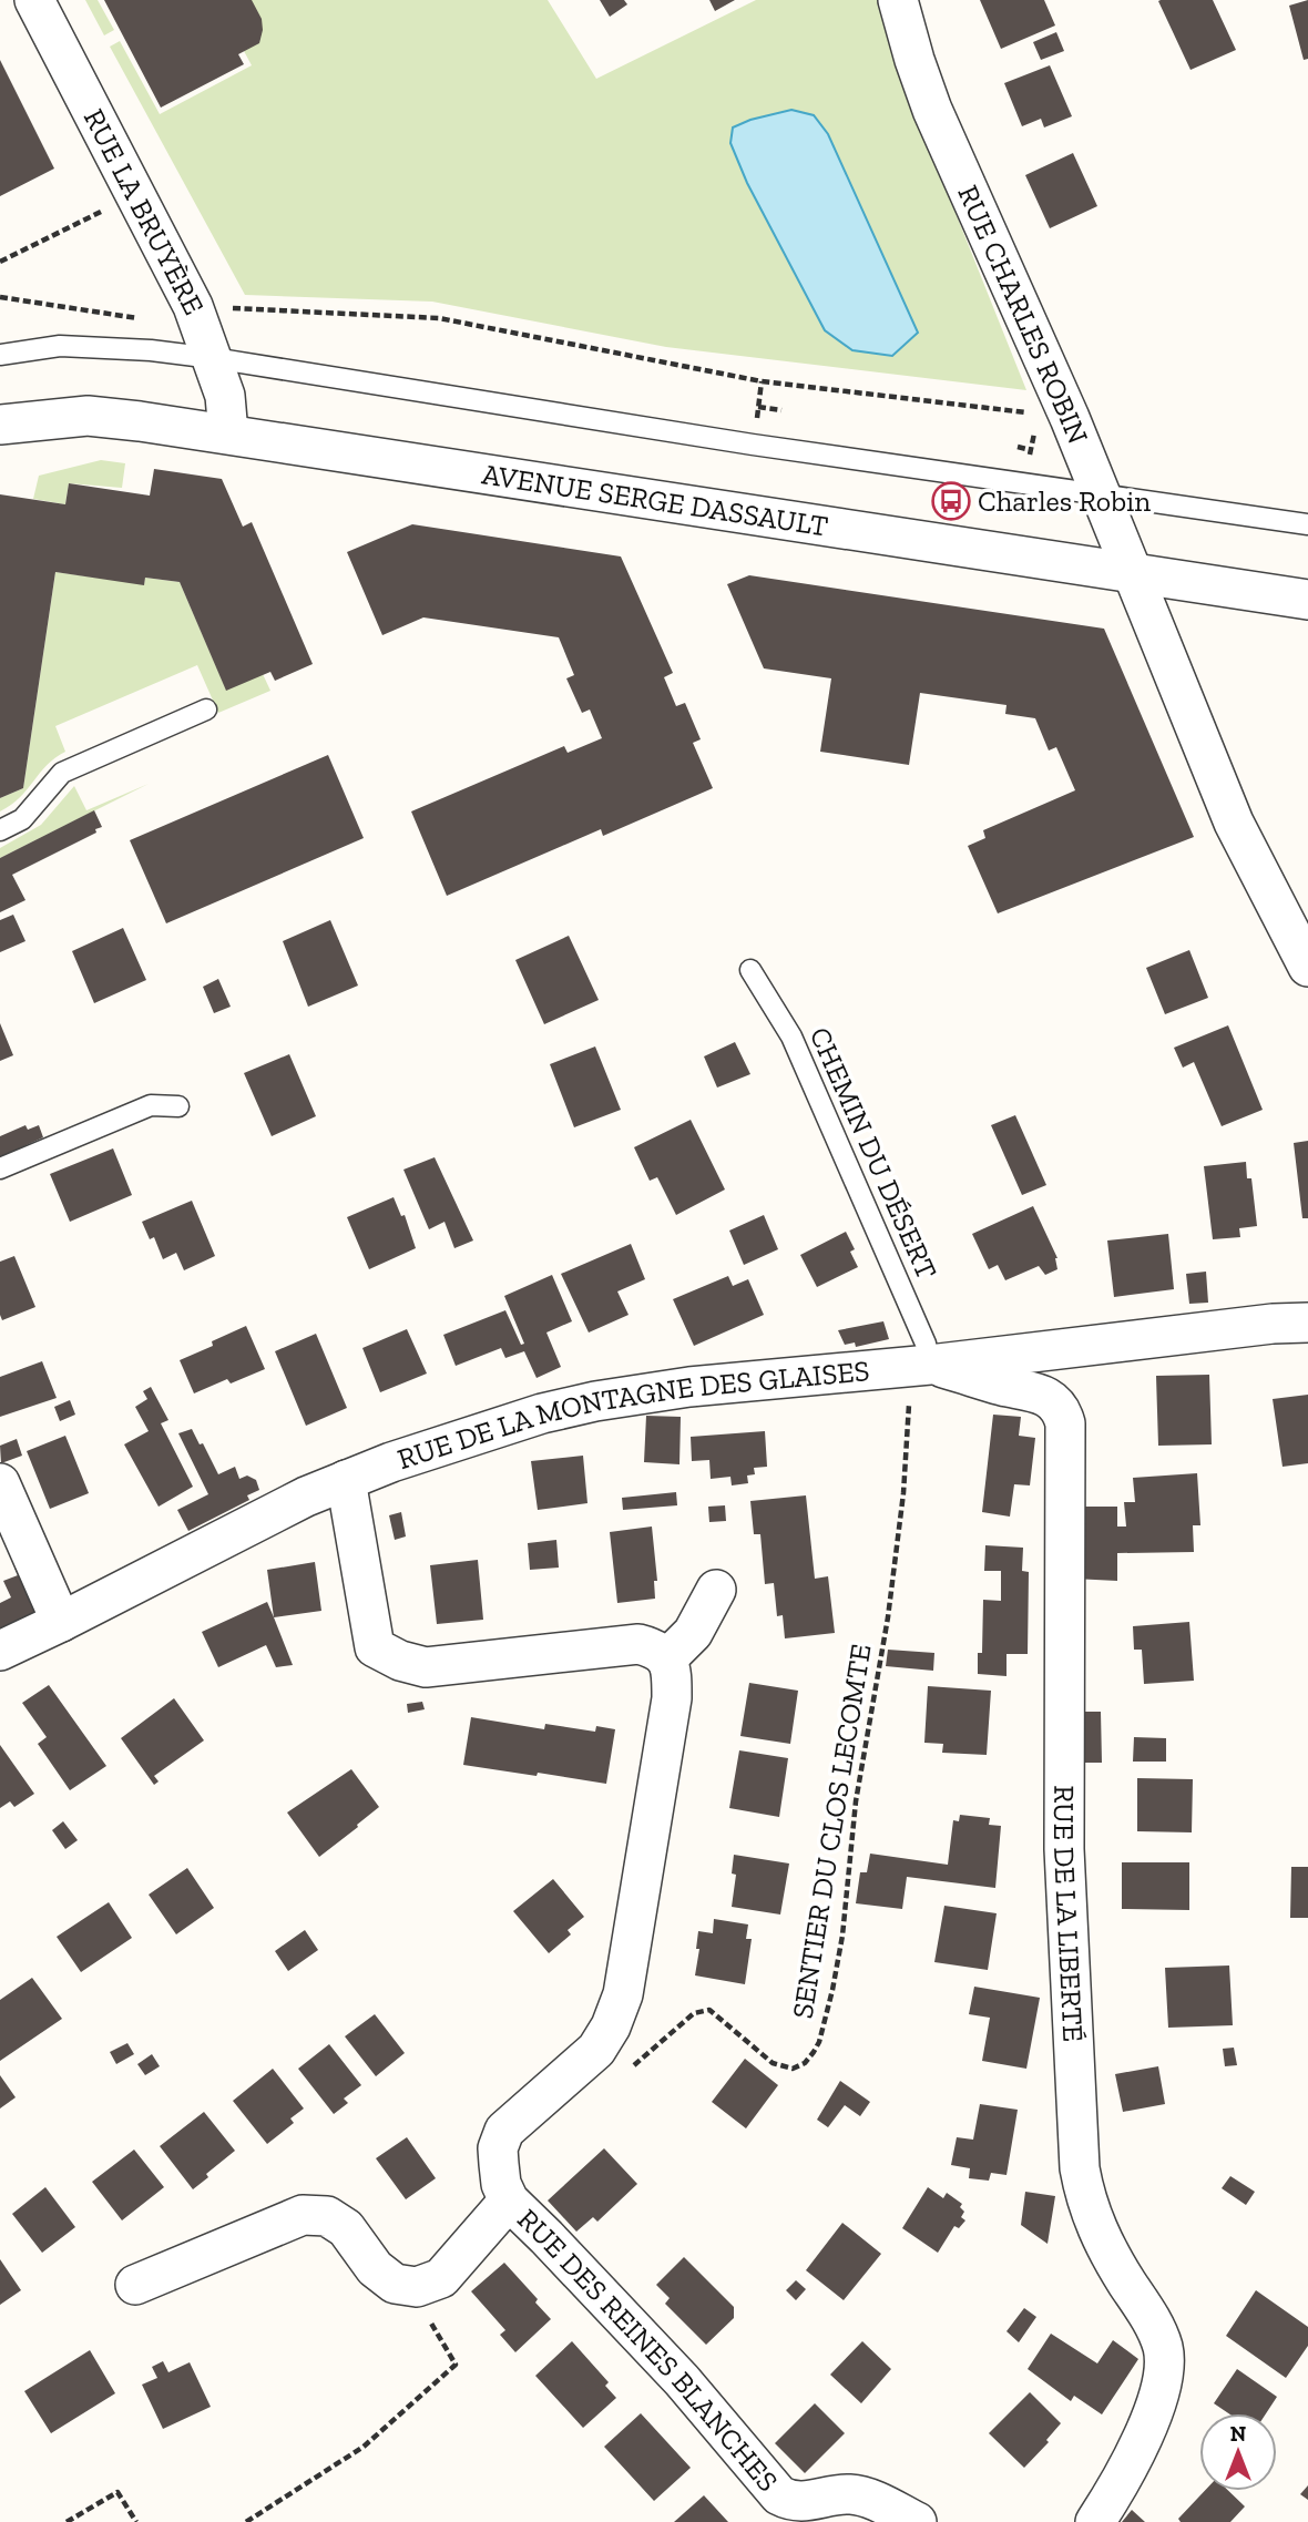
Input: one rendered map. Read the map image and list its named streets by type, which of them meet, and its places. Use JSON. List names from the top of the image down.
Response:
{
  "streets": {
    "street": [
      "RUE LA BRUYÈRE",
      "RUE CHARLES ROBIN",
      "AVENUE SERGE DASSAULT",
      "RUE DE LA MONTAGNE DES GLAISES",
      "RUE DE LA LIBERTÉ",
      "RUE DES REINES BLANCHES"
    ],
    "lane": ["CHEMIN DU DÉSERT"],
    "path": ["SENTIER DU CLOS LECOMTE"]
  },
  "crossings": [
    ["RUE LA BRUYÈRE", "AVENUE SERGE DASSAULT"],
    ["RUE CHARLES ROBIN", "AVENUE SERGE DASSAULT"],
    ["CHEMIN DU DÉSERT", "RUE DE LA MONTAGNE DES GLAISES"],
    ["CHEMIN DU DÉSERT", "SENTIER DU CLOS LECOMTE"],
    ["CHEMIN DU DÉSERT", "RUE DE LA LIBERTÉ"],
    ["RUE DE LA MONTAGNE DES GLAISES", "SENTIER DU CLOS LECOMTE"],
    ["RUE DE LA MONTAGNE DES GLAISES", "RUE DE LA LIBERTÉ"],
    ["SENTIER DU CLOS LECOMTE", "RUE DE LA LIBERTÉ"]
  ],
  "places": {
    "bus stop": ["Charles Robin"]
  },
  "north": "top"
}
